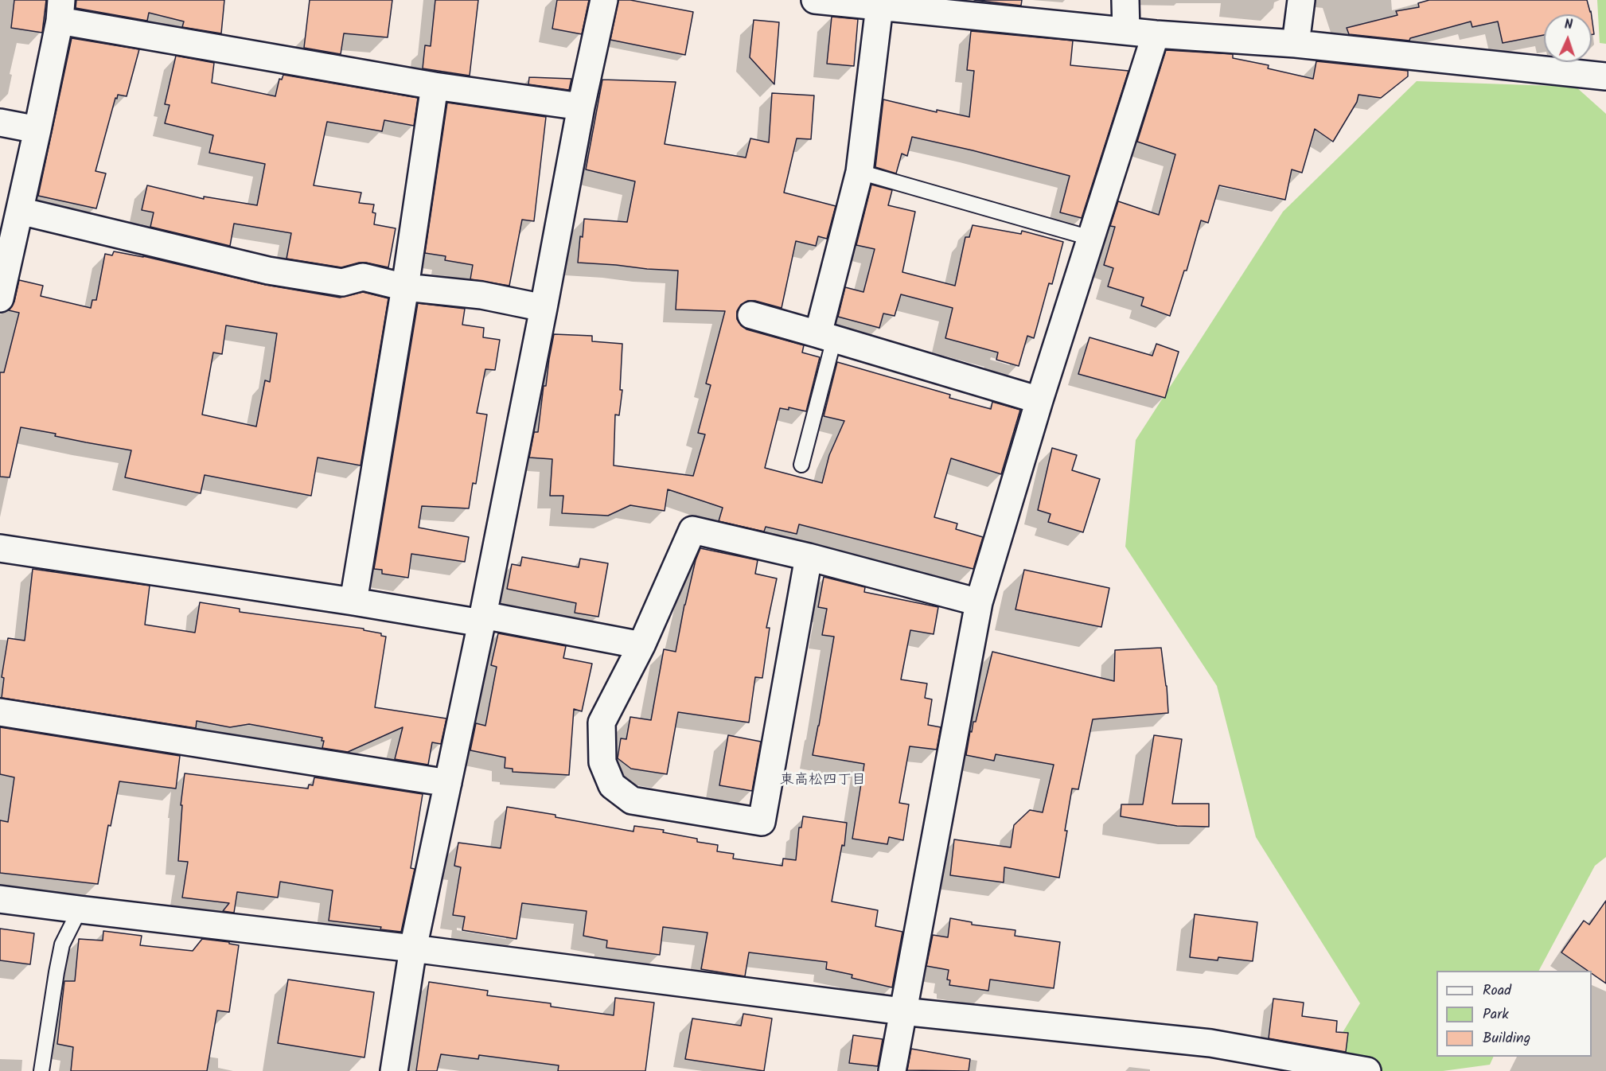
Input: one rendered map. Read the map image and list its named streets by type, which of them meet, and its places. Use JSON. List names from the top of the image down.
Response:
{
  "districts": ["東高松四丁目"],
  "legend": ["Road", "Park", "Building"],
  "north": "top"
}
